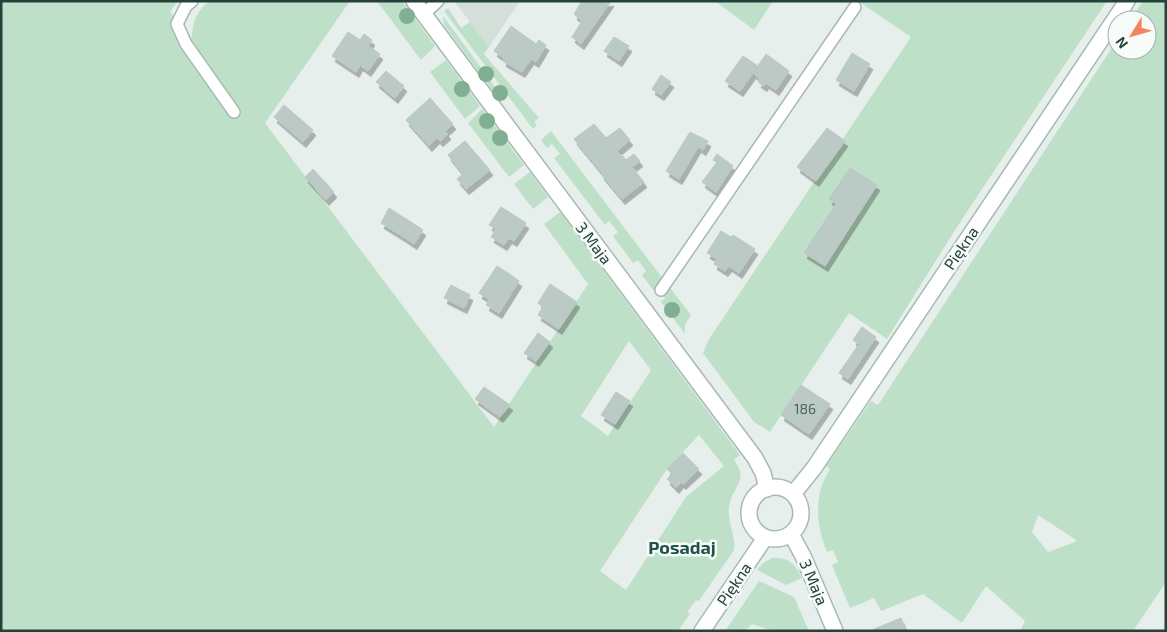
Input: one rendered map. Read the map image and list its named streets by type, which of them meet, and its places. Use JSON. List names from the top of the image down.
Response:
{
  "streets": {
    "street": ["3 Maja", "Piękna"]
  },
  "crossings": [
    ["3 Maja", "Piękna"]
  ],
  "districts": ["Posadaj"],
  "house_numbers": ["186"],
  "north": "bottom left"
}
